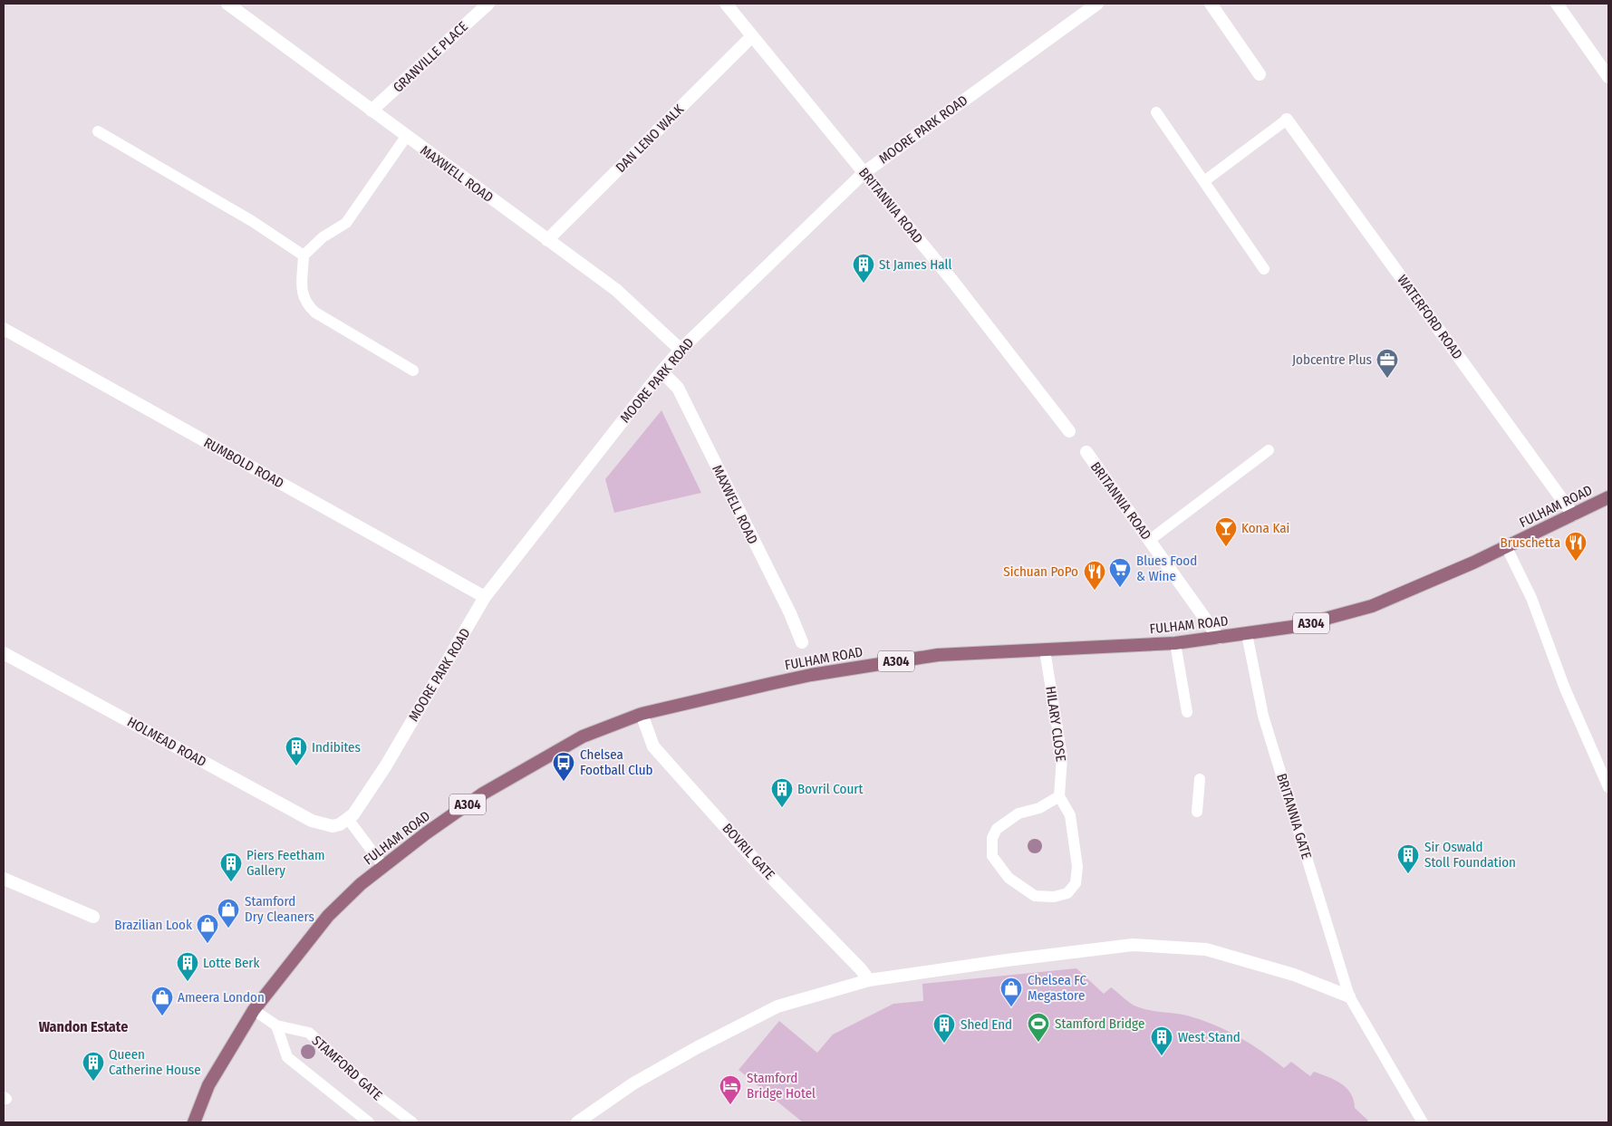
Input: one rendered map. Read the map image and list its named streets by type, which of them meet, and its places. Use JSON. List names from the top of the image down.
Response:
{
  "streets": {
    "main road": ["FULHAM ROAD", "A304"],
    "street": [
      "GRANVILLE PLACE",
      "MOORE PARK ROAD",
      "DAN LENO WALK",
      "MAXWELL ROAD",
      "BRITANNIA ROAD",
      "WATERFORD ROAD",
      "RUMBOLD ROAD",
      "HOLMEAD ROAD",
      "BOVRIL GATE"
    ],
    "lane": ["HILARY CLOSE", "BRITANNIA GATE", "STAMFORD GATE"]
  },
  "crossings": [
    ["GRANVILLE PLACE", "MAXWELL ROAD"],
    ["MOORE PARK ROAD", "MAXWELL ROAD"],
    ["MOORE PARK ROAD", "BRITANNIA ROAD"],
    ["MOORE PARK ROAD", "RUMBOLD ROAD"],
    ["MOORE PARK ROAD", "HOLMEAD ROAD"],
    ["DAN LENO WALK", "MAXWELL ROAD"],
    ["DAN LENO WALK", "BRITANNIA ROAD"],
    ["BRITANNIA ROAD", "FULHAM ROAD"],
    ["WATERFORD ROAD", "FULHAM ROAD"],
    ["FULHAM ROAD", "HILARY CLOSE"],
    ["FULHAM ROAD", "BRITANNIA GATE"],
    ["FULHAM ROAD", "BOVRIL GATE"],
    ["FULHAM ROAD", "STAMFORD GATE"]
  ],
  "districts": ["Wandon Estate"],
  "places": {
    "building": [
      "St James Hall",
      "Indibites",
      "Bovril Court",
      "Sir Oswald Stoll Foundation",
      "Piers Feetham Gallery",
      "Lotte Berk",
      "Shed End",
      "West Stand",
      "Queen Catherine House"
    ],
    "office": ["Jobcentre Plus"],
    "bar": ["Kona Kai"],
    "restaurant": ["Bruschetta", "Sichuan PoPo"],
    "supermarket": ["Blues Food & Wine"],
    "bus stop": ["Chelsea Football Club"],
    "shop": [
      "Stamford Dry Cleaners",
      "Brazilian Look",
      "Chelsea FC Megastore",
      "Ameera London"
    ],
    "sports": ["Stamford Bridge"],
    "hotel": ["Stamford Bridge Hotel"]
  }
}
